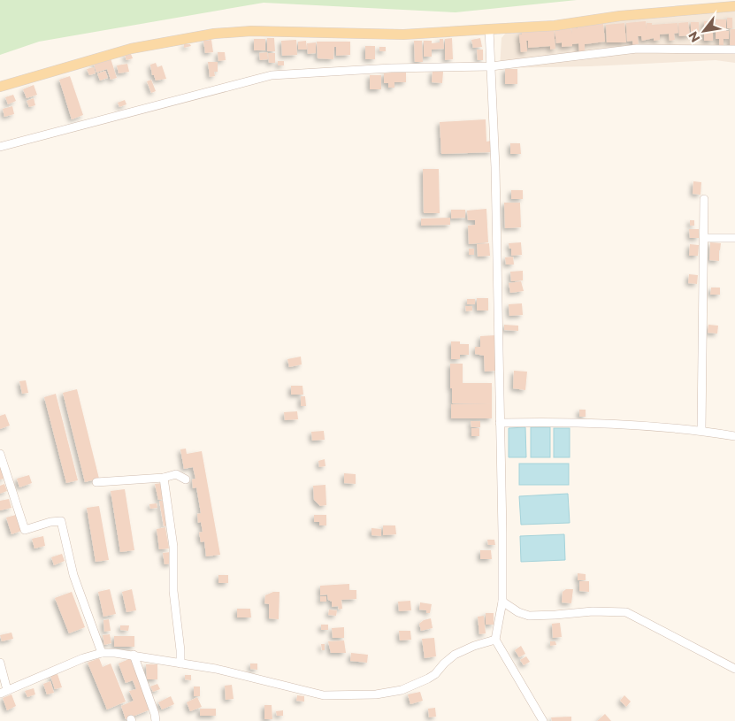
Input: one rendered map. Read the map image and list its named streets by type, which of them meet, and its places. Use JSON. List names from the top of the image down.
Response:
{
  "north": "bottom left"
}
